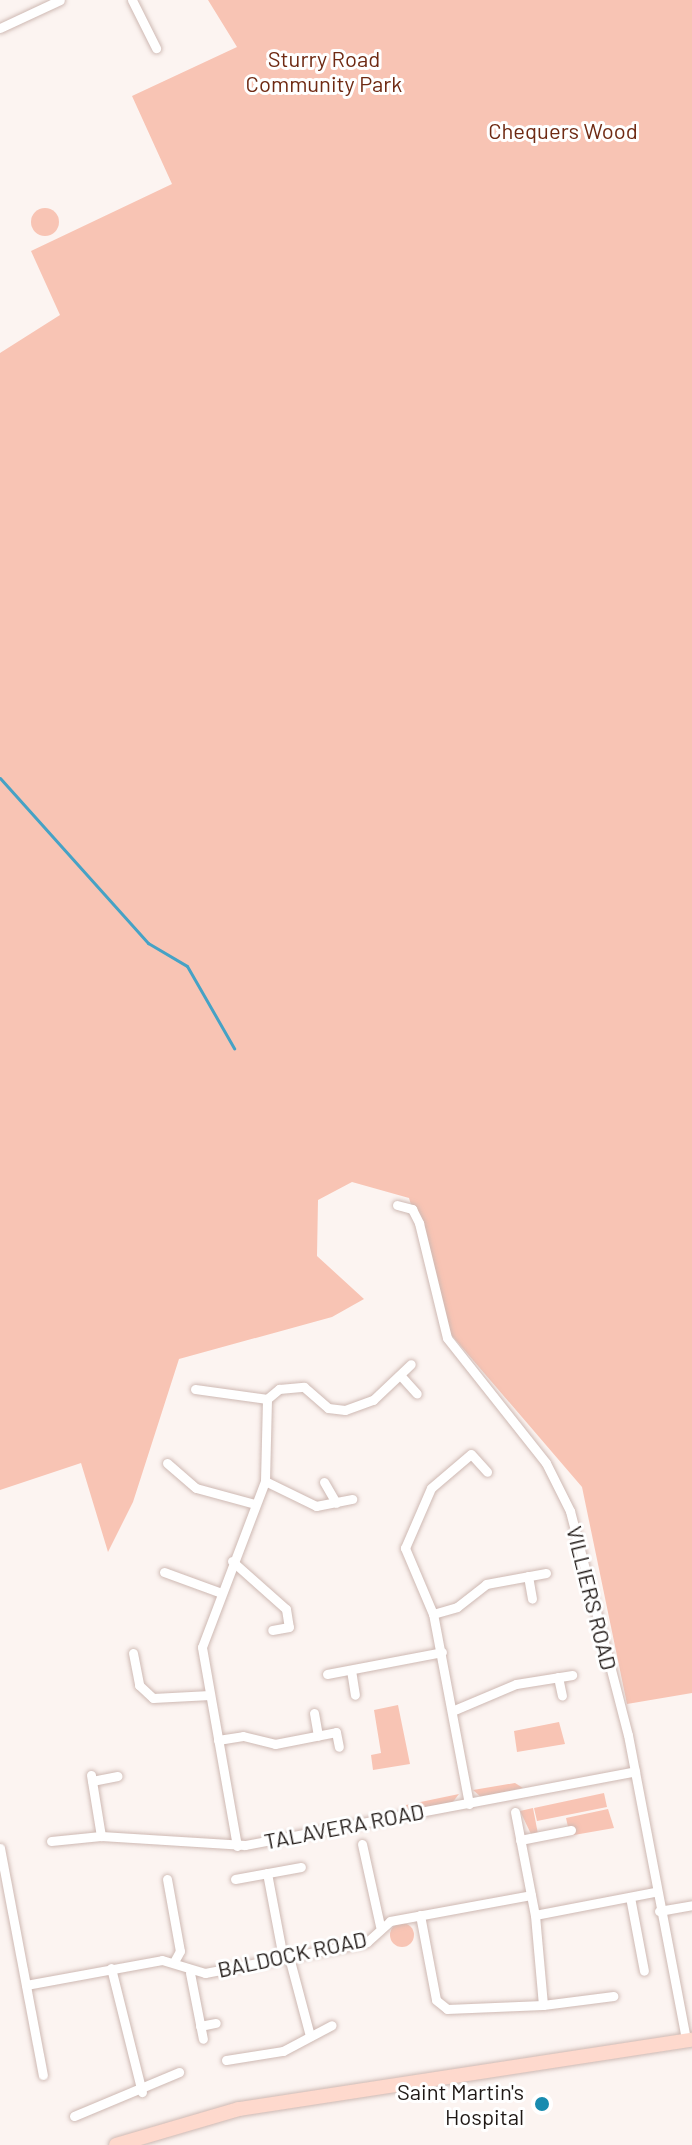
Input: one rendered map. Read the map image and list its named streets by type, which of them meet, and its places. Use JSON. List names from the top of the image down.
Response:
{
  "streets": {
    "street": ["VILLIERS ROAD", "TALAVERA ROAD", "BALDOCK ROAD"]
  },
  "crossings": [
    ["VILLIERS ROAD", "TALAVERA ROAD"]
  ],
  "parks": ["Sturry Road Community Park", "Chequers Wood"],
  "places": ["Saint Martin's Hospital"]
}
